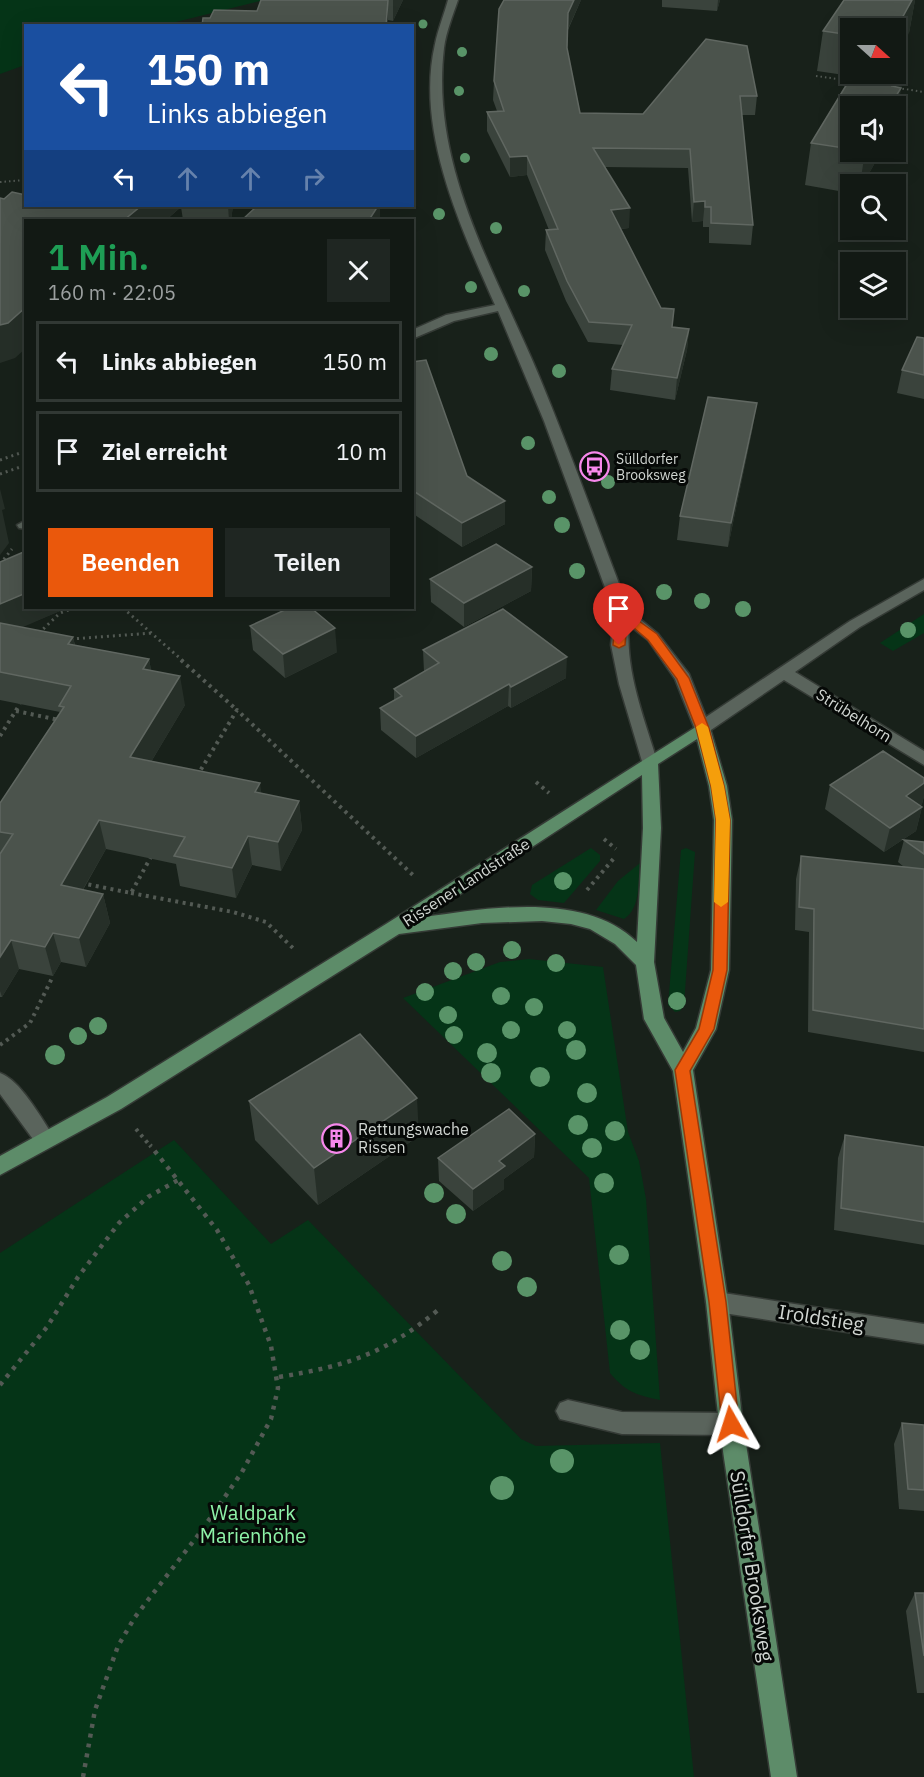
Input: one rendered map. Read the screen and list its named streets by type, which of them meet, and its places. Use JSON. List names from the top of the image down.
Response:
{
  "streets": {
    "main road": ["Rissener Landstraße", "Sülldorfer Brooksweg"],
    "street": ["Strübelhorn", "Iroldstieg"]
  },
  "crossings": [
    ["Strübelhorn", "Rissener Landstraße"],
    ["Rissener Landstraße", "Sülldorfer Brooksweg"],
    ["Iroldstieg", "Sülldorfer Brooksweg"]
  ],
  "parks": ["Waldpark Marienhöhe"],
  "places": {
    "bus stop": ["Sülldorfer Brooksweg"],
    "building": ["Rettungswache Rissen"]
  },
  "north": "right",
  "page": {
    "turn": ["150 m", "Links abbiegen"],
    "heading": ["1 Min.", "160 m · 22:05"],
    "list": [
      {
        "name": "Links abbiegen",
        "value": "150 m"
      },
      {
        "name": "Ziel erreicht",
        "value": "10 m"
      }
    ],
    "buttons": ["Beenden", "Teilen"]
  }
}
